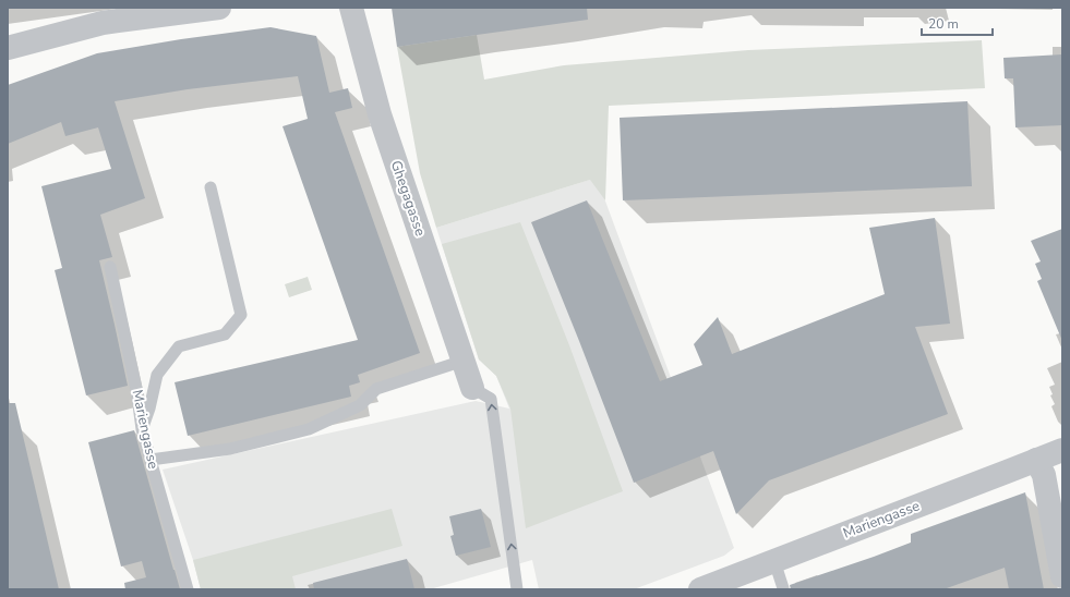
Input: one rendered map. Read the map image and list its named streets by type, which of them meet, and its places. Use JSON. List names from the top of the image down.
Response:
{
  "streets": {
    "street": ["Ghegagasse", "Mariengasse"]
  },
  "scale_bar": "20 m"
}
